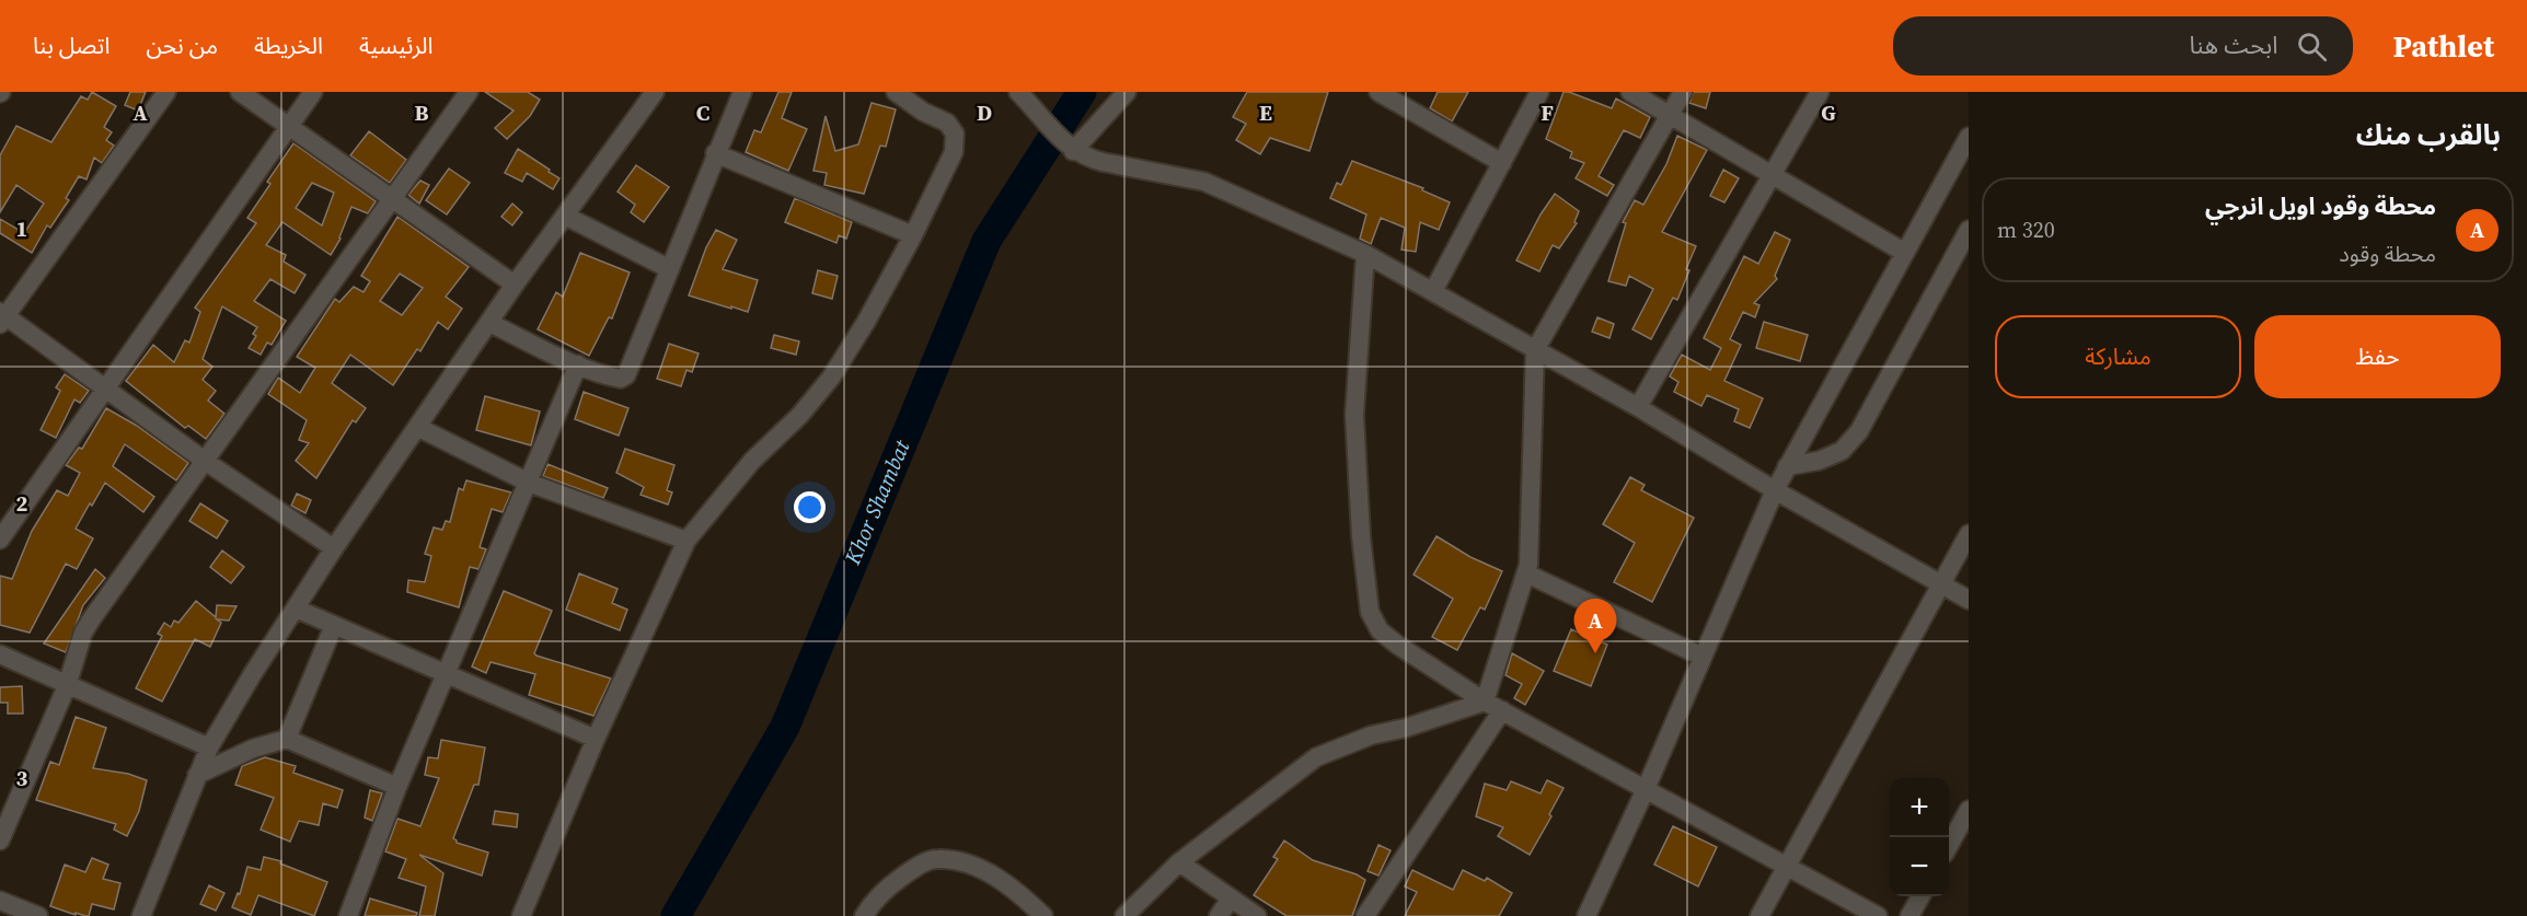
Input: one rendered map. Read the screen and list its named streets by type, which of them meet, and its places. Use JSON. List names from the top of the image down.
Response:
{
  "water": ["Khor Shambat"],
  "page": {
    "header": "Pathlet",
    "search": "ابحث هنا",
    "nav": [
      "الرئيسية",
      "الخريطة",
      "من نحن",
      "اتصل بنا"
    ],
    "heading": "بالقرب منك",
    "list": [
      {
        "mark": "A",
        "name": "محطة وقود اويل انرجي",
        "note": "محطة وقود",
        "value": "320 m"
      }
    ],
    "buttons": ["حفظ", "مشاركة"],
    "pins": "A",
    "map_buttons": ["+", "−"]
  },
  "grid": {
    "columns": [
      "A",
      "B",
      "C",
      "D",
      "E",
      "F",
      "G"
    ],
    "rows": ["1", "2", "3"]
  }
}
